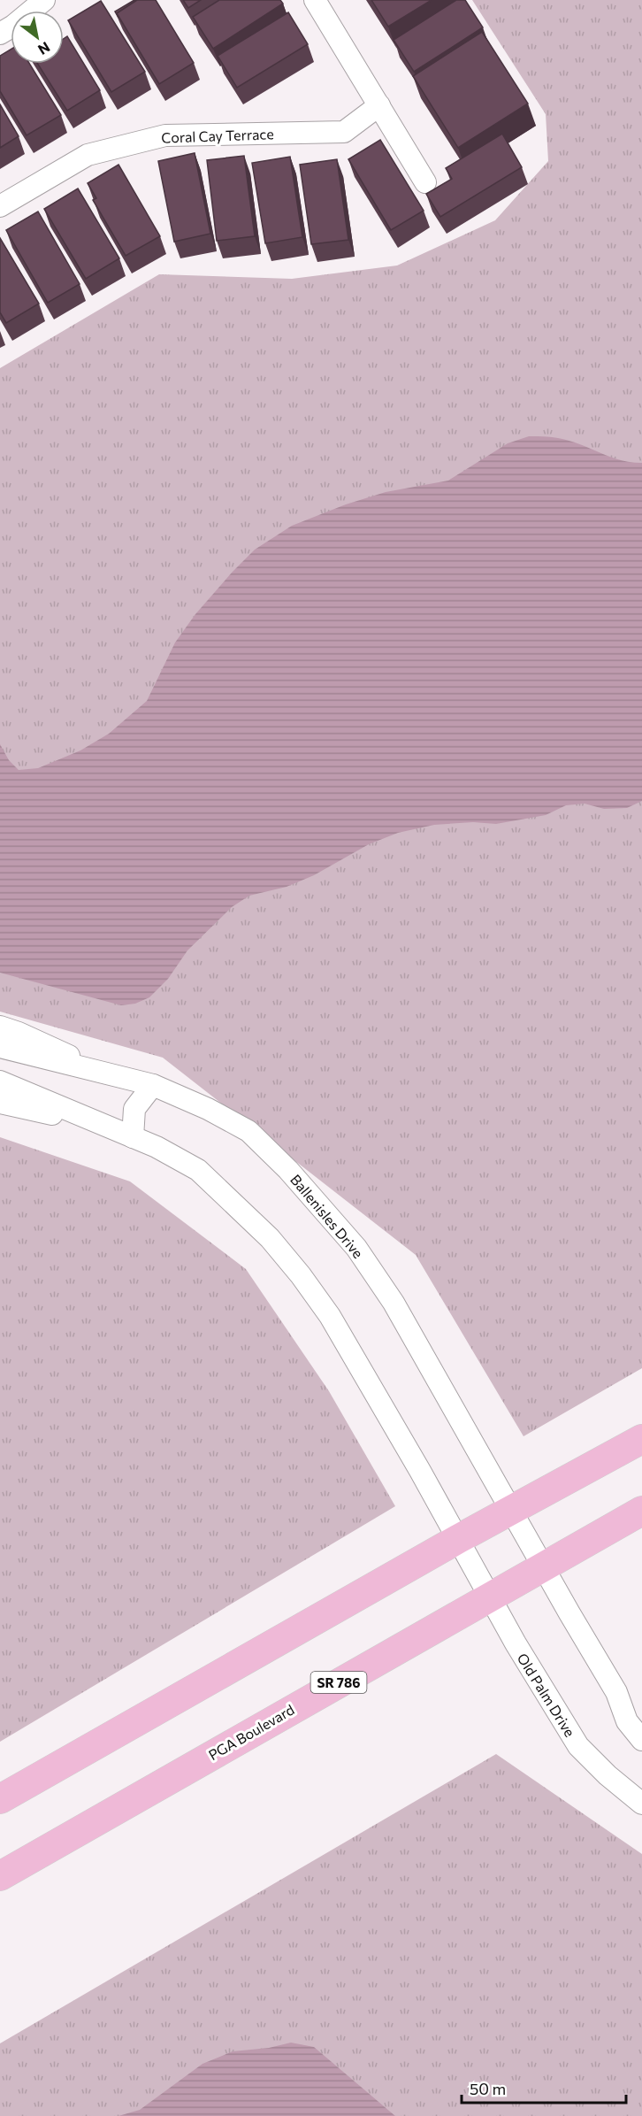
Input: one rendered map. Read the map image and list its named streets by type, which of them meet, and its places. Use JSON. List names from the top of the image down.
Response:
{
  "streets": {
    "main road": ["SR 786", "PGA Boulevard"],
    "street": ["Coral Cay Terrace", "Ballenisles Drive", "Old Palm Drive"]
  },
  "crossings": [
    ["Ballenisles Drive", "PGA Boulevard"],
    ["Old Palm Drive", "PGA Boulevard"]
  ],
  "scale_bar": "50 m",
  "north": "bottom right"
}
